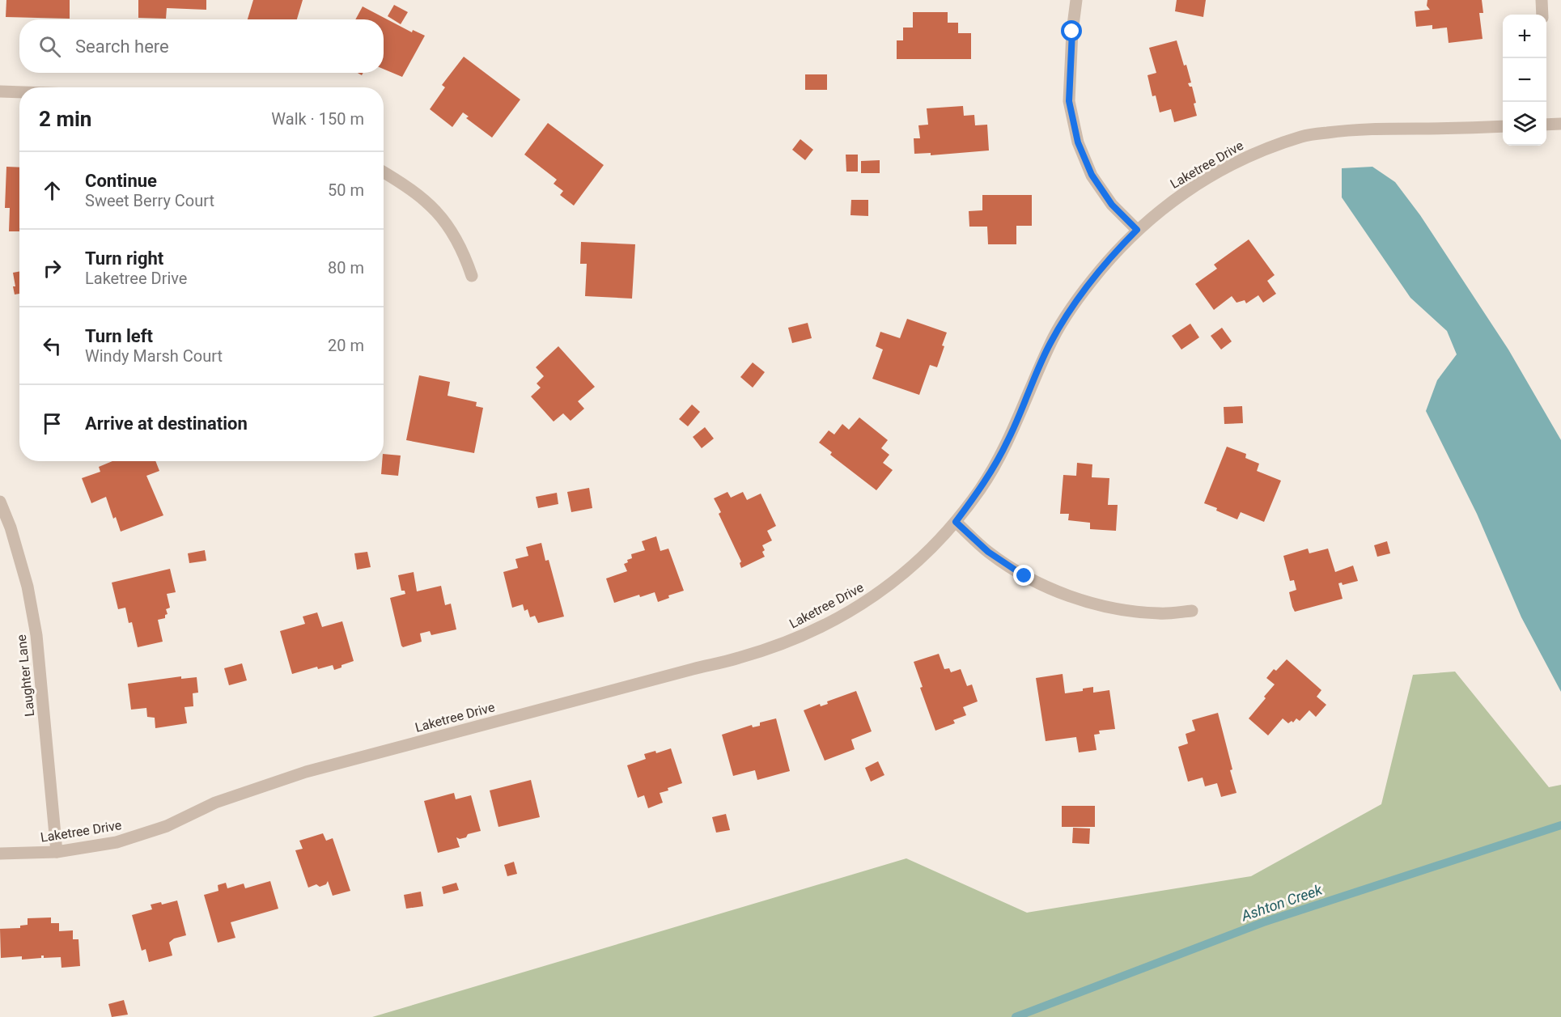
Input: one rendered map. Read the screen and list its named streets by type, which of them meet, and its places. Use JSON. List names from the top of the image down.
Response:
{
  "streets": {
    "street": ["Laketree Drive", "Laughter Lane"]
  },
  "crossings": [
    ["Laketree Drive", "Laughter Lane"]
  ],
  "water": ["Ashton Creek"],
  "page": {
    "map_buttons": ["+", "−"],
    "search": "Search here",
    "heading": ["2 min", "Walk · 150 m"],
    "list": [
      ["Continue", "Sweet Berry Court", "50 m"],
      ["Turn right", "Laketree Drive", "80 m"],
      ["Turn left", "Windy Marsh Court", "20 m"],
      "Arrive at destination"
    ]
  }
}
